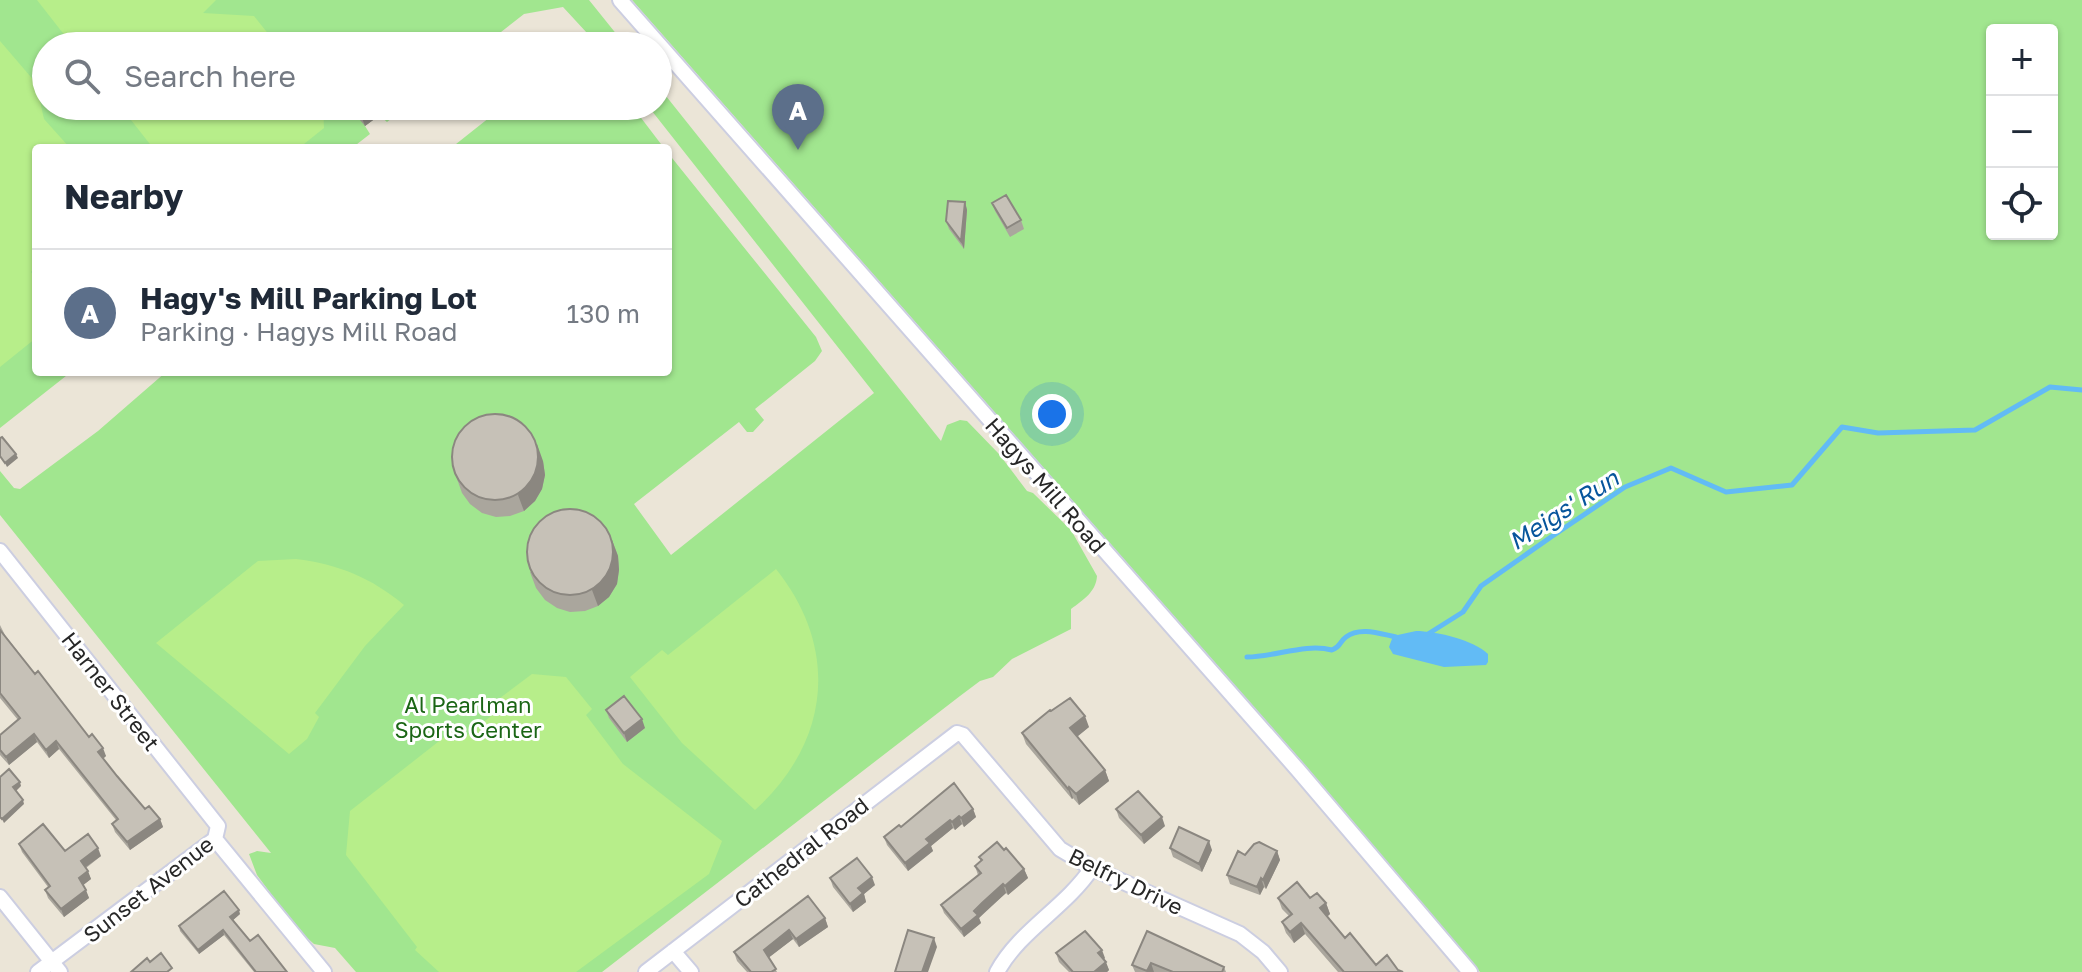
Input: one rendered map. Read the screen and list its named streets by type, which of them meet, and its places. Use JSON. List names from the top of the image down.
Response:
{
  "streets": {
    "street": [
      "Hagys Mill Road",
      "Harner Street",
      "Cathedral Road",
      "Belfry Drive",
      "Sunset Avenue"
    ]
  },
  "crossings": [
    ["Harner Street", "Sunset Avenue"],
    ["Cathedral Road", "Belfry Drive"]
  ],
  "water": ["Meigs' Run"],
  "parks": ["Al Pearlman Sports Center"],
  "page": {
    "map_buttons": ["+", "−"],
    "search": "Search here",
    "pins": "A",
    "heading": "Nearby",
    "list": [
      {
        "mark": "A",
        "name": "Hagy's Mill Parking Lot",
        "note": "Parking · Hagys Mill Road",
        "value": "130 m"
      }
    ]
  }
}
